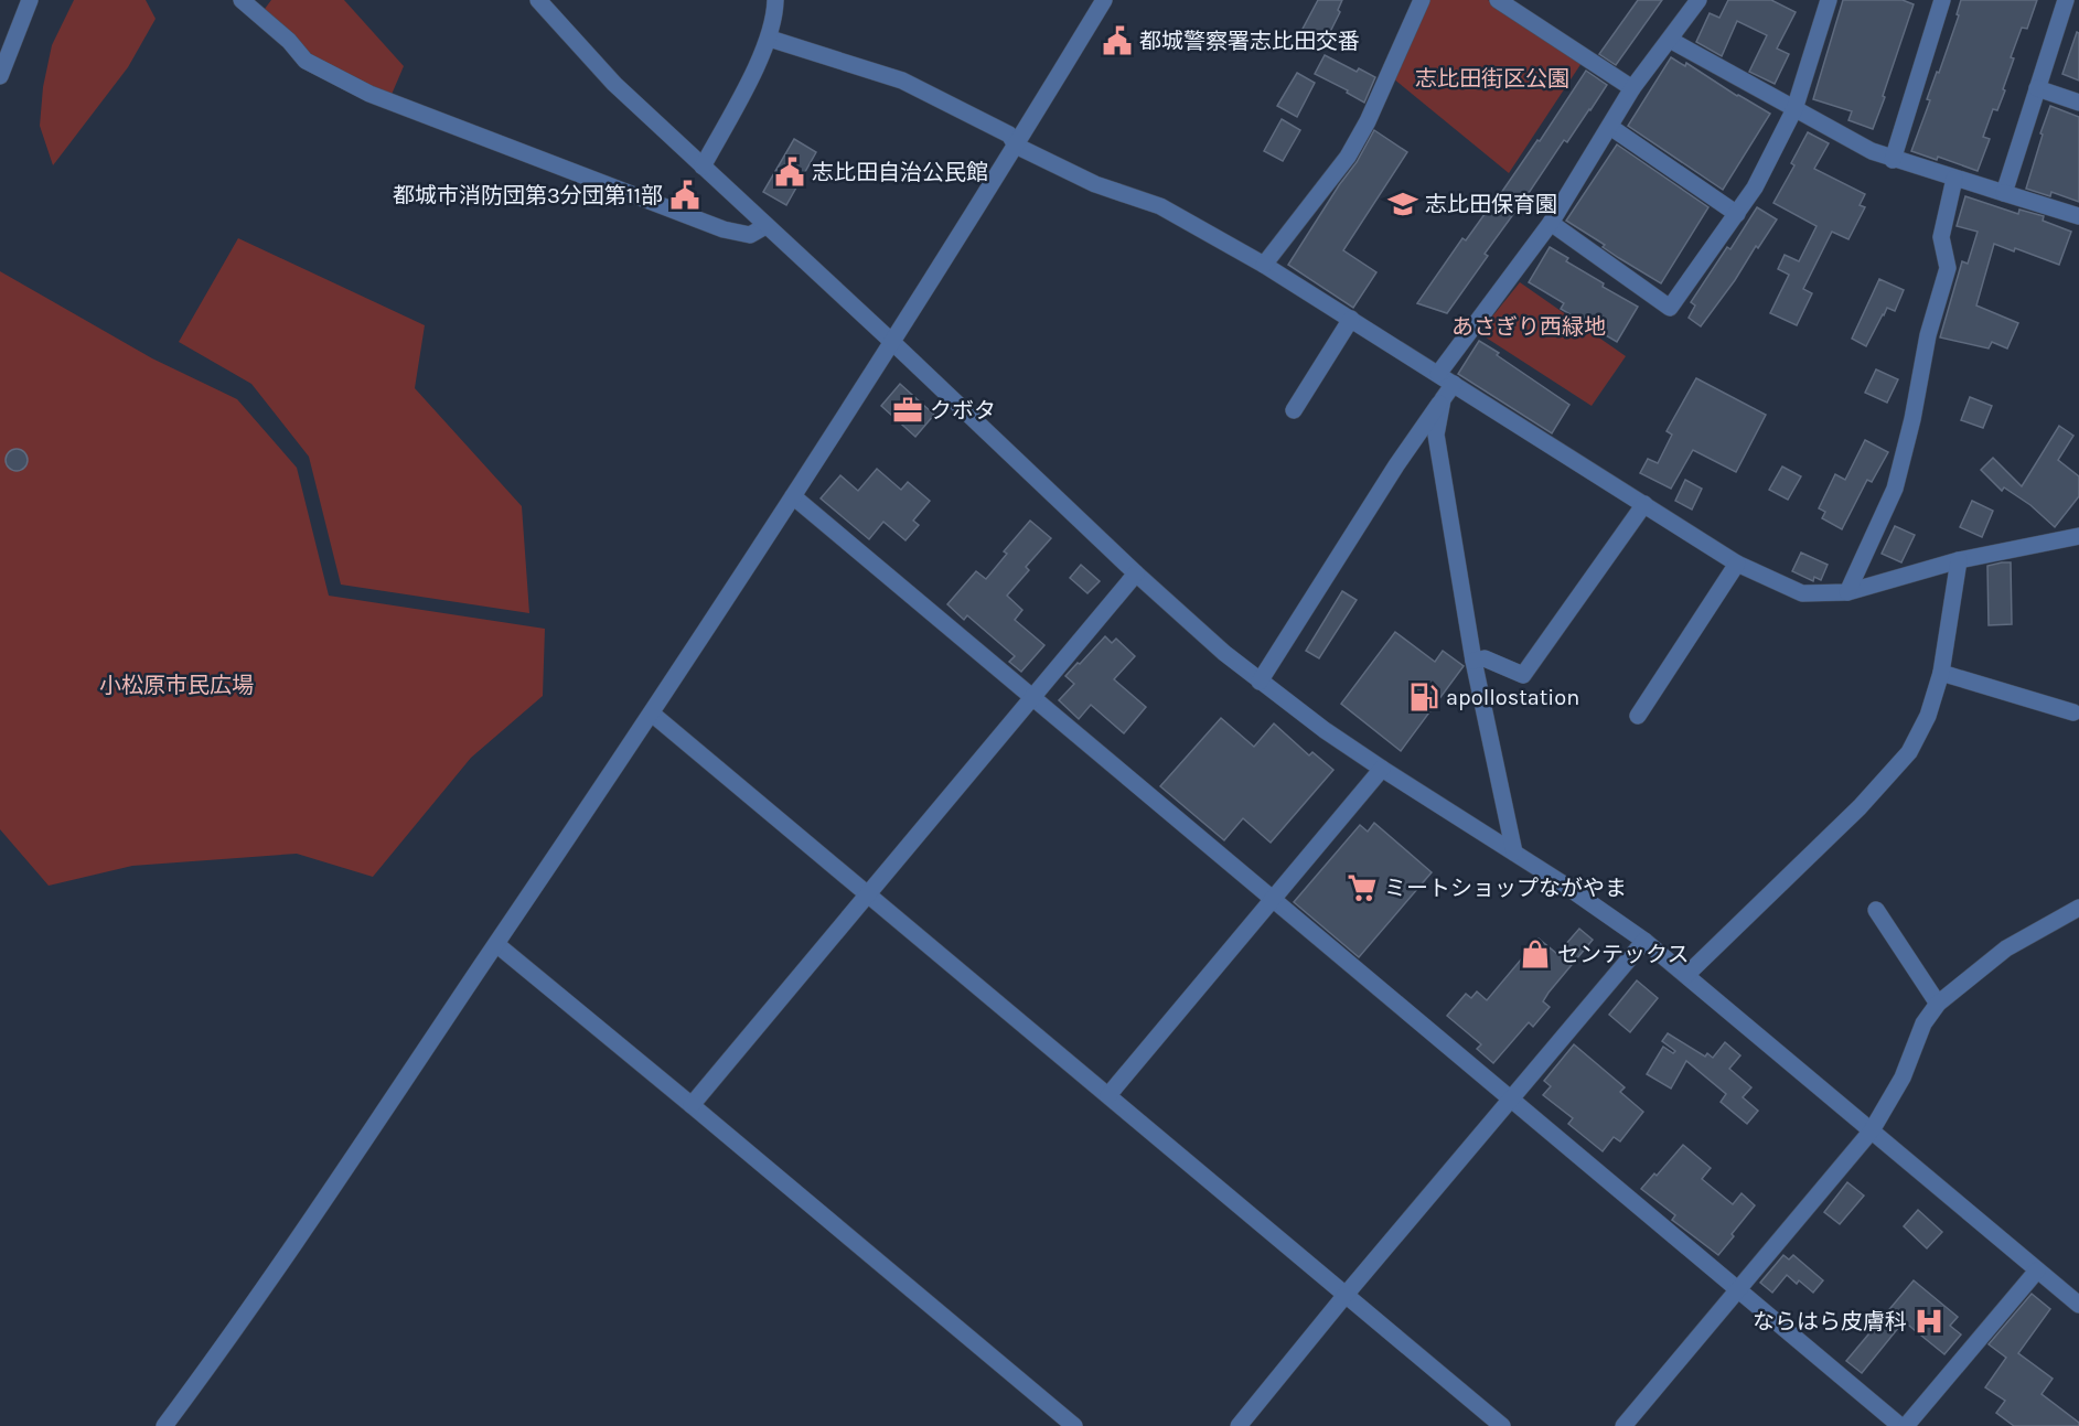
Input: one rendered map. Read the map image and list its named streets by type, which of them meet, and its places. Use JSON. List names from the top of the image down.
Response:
{
  "parks": ["志比田街区公園", "あさぎり西緑地", "小松原市民広場"],
  "places": {
    "public building": ["都城警察署志比田交番", "志比田自治公民館", "都城市消防団第3分団第11部"],
    "school or university": ["志比田保育園"],
    "office": ["クボタ"],
    "fuel station": ["apollostation"],
    "supermarket": ["ミートショップながやま"],
    "shop": ["センテックス"],
    "hospital": ["ならはら皮膚科"]
  }
}
